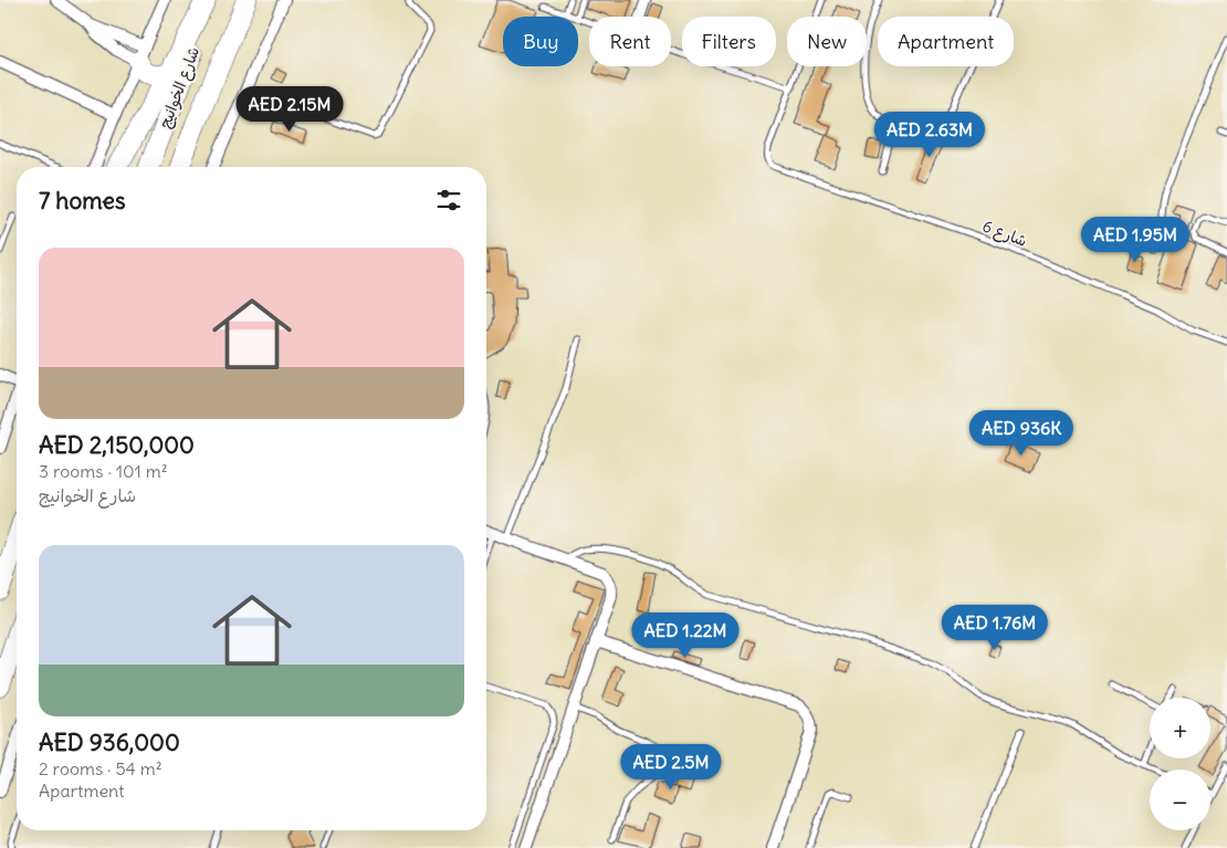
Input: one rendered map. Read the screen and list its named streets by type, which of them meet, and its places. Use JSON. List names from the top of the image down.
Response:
{
  "streets": {
    "highway": ["شارع الخوانيج"],
    "lane": ["شارع 6"]
  },
  "page": {
    "chip": [
      "Buy",
      "Rent",
      "Filters",
      "New",
      "Apartment"
    ],
    "price": [
      "AED 2.15M",
      "AED 2.63M",
      "AED 1.95M",
      "AED 936K",
      "AED 1.76M",
      "AED 1.22M",
      "AED 2.5M"
    ],
    "heading": "7 homes",
    "list": [
      {
        "name": "AED 2,150,000",
        "note": "3 rooms · 101 m² · شارع الخوانيج"
      },
      {
        "name": "AED 936,000",
        "note": "2 rooms · 54 m² · Apartment"
      }
    ],
    "map_buttons": ["+", "−"]
  }
}
